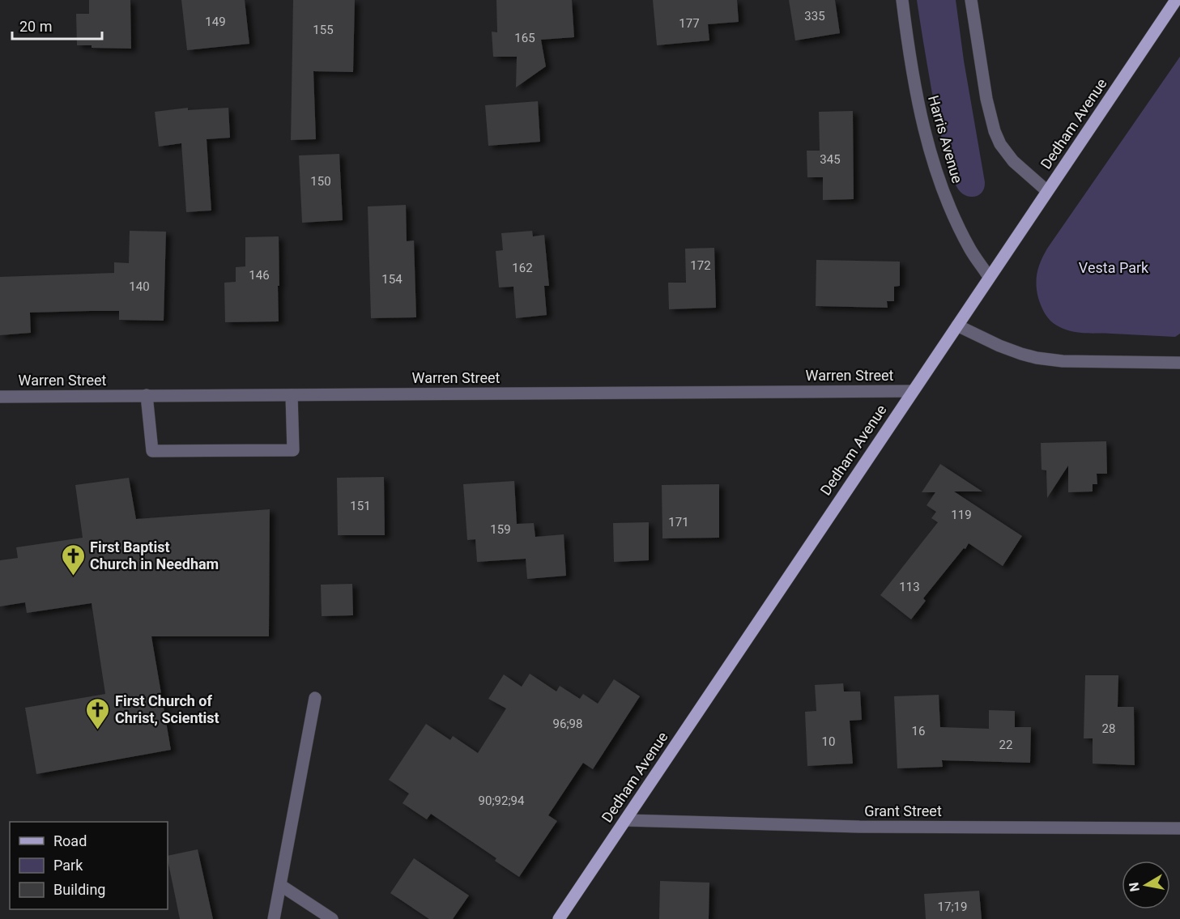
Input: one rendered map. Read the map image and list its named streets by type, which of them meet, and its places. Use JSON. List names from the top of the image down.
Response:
{
  "streets": {
    "main road": ["Dedham Avenue"],
    "street": ["Harris Avenue", "Warren Street", "Grant Street"]
  },
  "crossings": [
    ["Dedham Avenue", "Harris Avenue"],
    ["Dedham Avenue", "Warren Street"],
    ["Dedham Avenue", "Grant Street"]
  ],
  "parks": ["Vesta Park"],
  "places": {
    "church": ["First Baptist Church in Needham", "First Church of Christ, Scientist"]
  },
  "house_numbers": [
    "335",
    "149",
    "177",
    "155",
    "165",
    "345",
    "150",
    "172",
    "162",
    "146",
    "154",
    "140",
    "151",
    "119",
    "171",
    "159",
    "113",
    "96;98",
    "28",
    "16",
    "10",
    "22",
    "90;92;94",
    "17;19"
  ],
  "legend": ["Road", "Park", "Building"],
  "scale_bar": "20 m",
  "north": "left"
}
